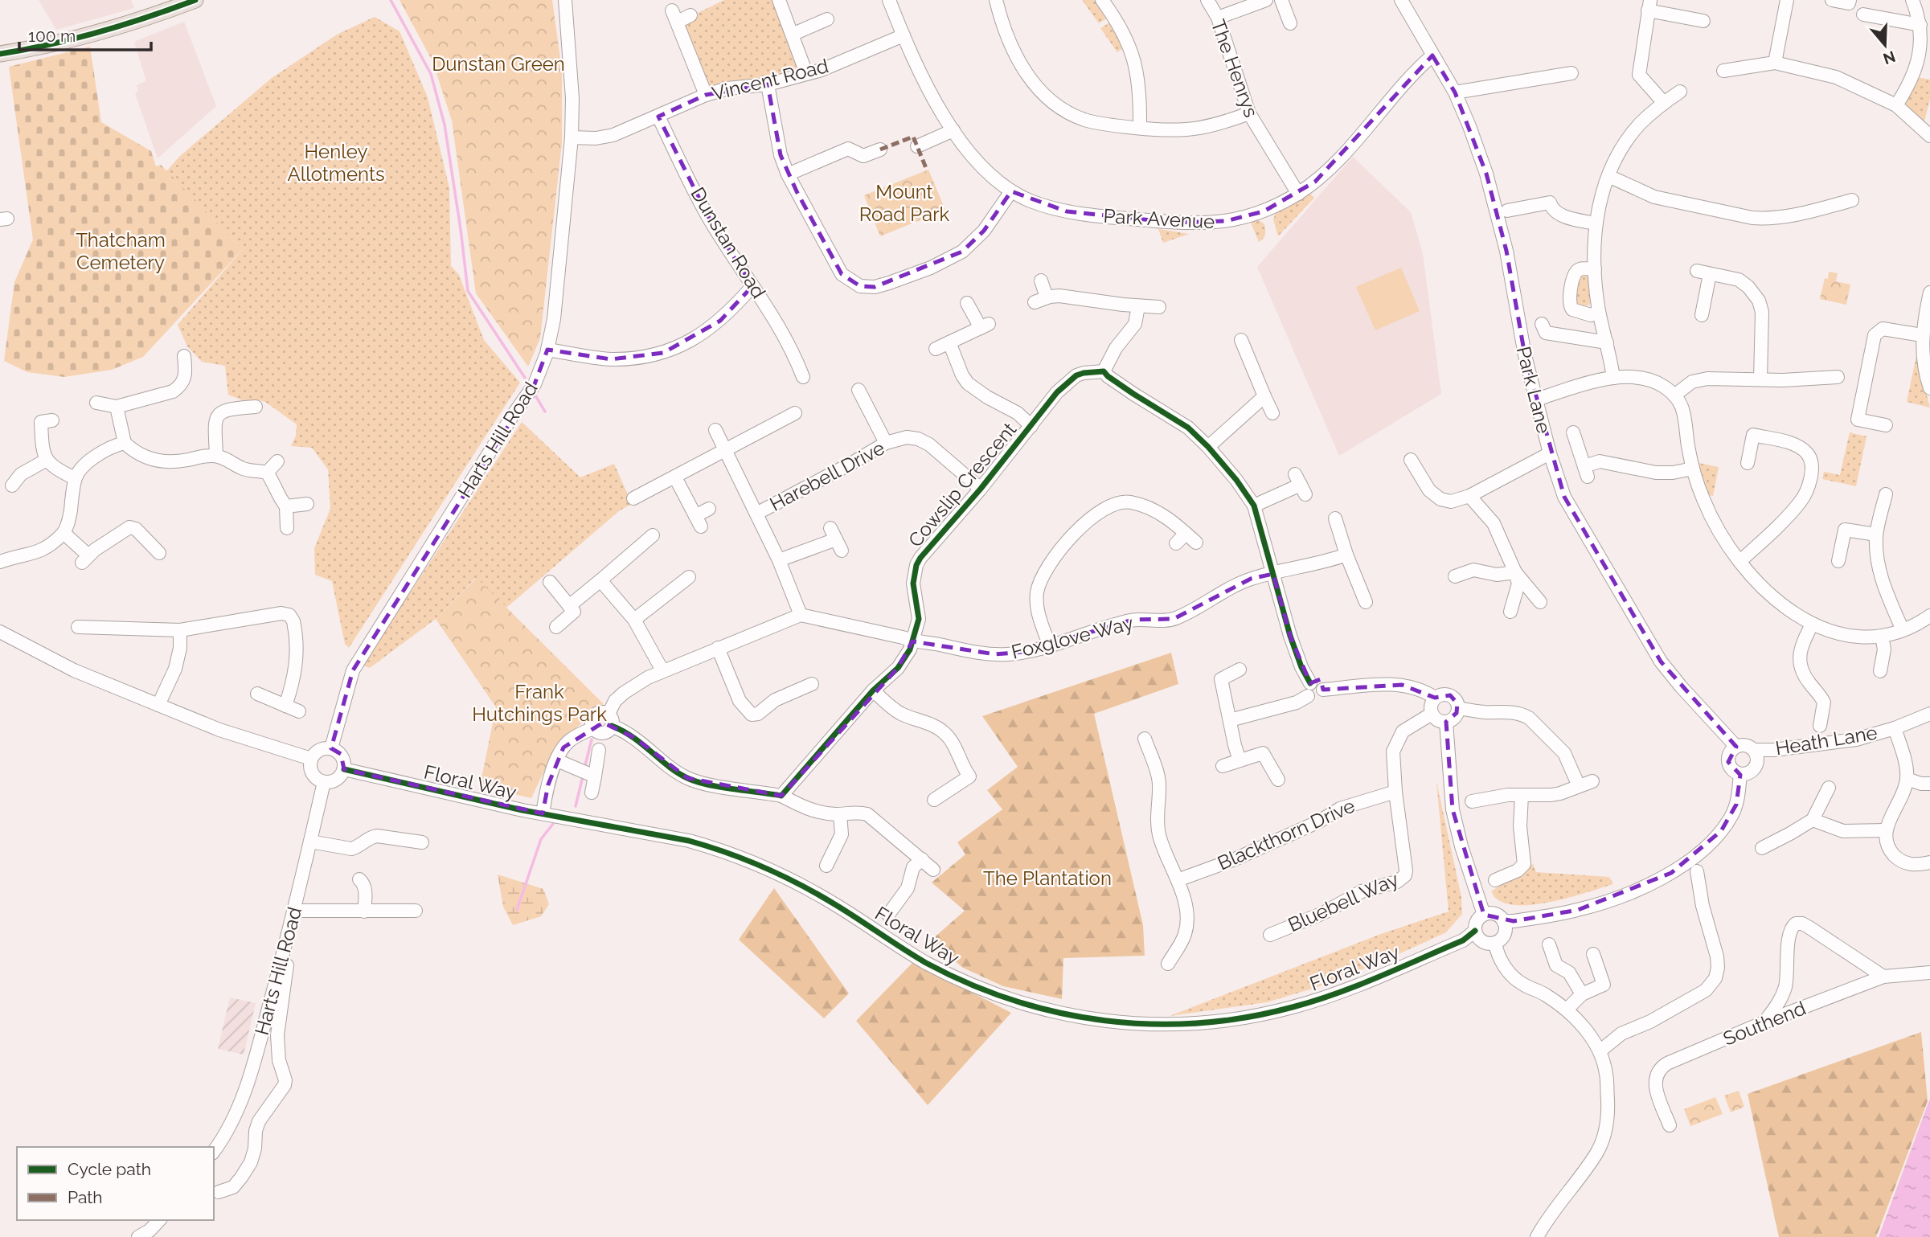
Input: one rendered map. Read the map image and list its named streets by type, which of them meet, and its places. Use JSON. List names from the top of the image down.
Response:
{
  "streets": {
    "street": [
      "The Henrys",
      "Vincent Road",
      "Park Avenue",
      "Dunstan Road",
      "Park Lane",
      "Harts Hill Road",
      "Harebell Drive",
      "Cowslip Crescent",
      "Foxglove Way",
      "Heath Lane",
      "Floral Way",
      "Blackthorn Drive",
      "Bluebell Way",
      "Southend"
    ]
  },
  "crossings": [
    ["The Henrys", "Park Avenue"],
    ["Vincent Road", "Park Avenue"],
    ["Vincent Road", "Dunstan Road"],
    ["Vincent Road", "Harts Hill Road"],
    ["Park Avenue", "Park Lane"],
    ["Park Lane", "Heath Lane"],
    ["Harts Hill Road", "Floral Way"],
    ["Harebell Drive", "Cowslip Crescent"],
    ["Harebell Drive", "Foxglove Way"],
    ["Cowslip Crescent", "Foxglove Way"],
    ["Blackthorn Drive", "Bluebell Way"]
  ],
  "parks": [
    "Dunstan Green",
    "Henley Allotments",
    "Mount Road Park",
    "Thatcham Cemetery",
    "Frank Hutchings Park",
    "The Plantation"
  ],
  "legend": ["Cycle path", "Path"],
  "scale_bar": "100 m",
  "north": "bottom"
}
